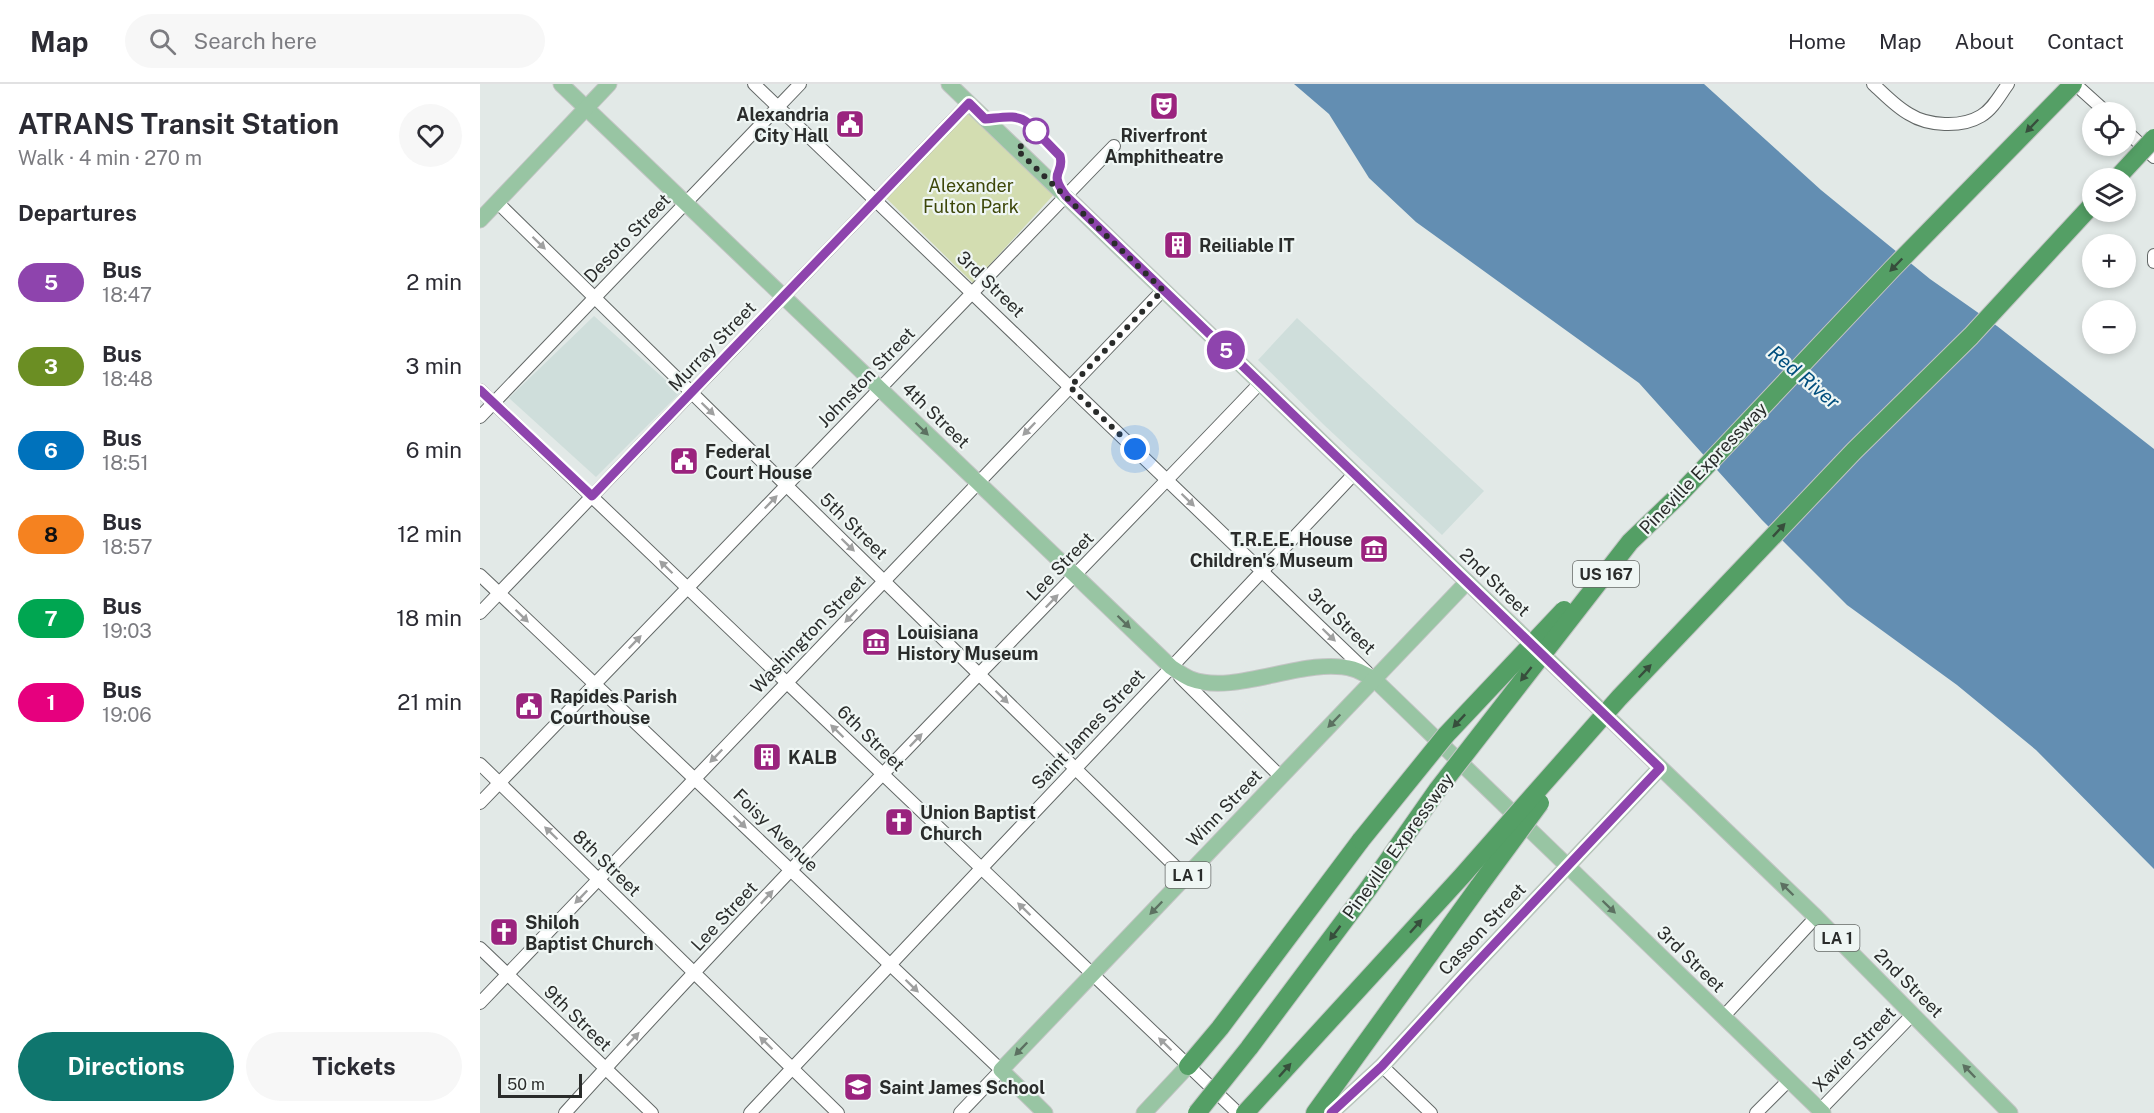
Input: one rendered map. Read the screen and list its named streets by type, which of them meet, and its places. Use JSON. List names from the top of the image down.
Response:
{
  "streets": {
    "highway": ["Pineville Expressway", "US 167"],
    "main road": [
      "3rd Street",
      "4th Street",
      "2nd Street",
      "Winn Street",
      "Foisy Avenue",
      "LA 1",
      "Casson Street"
    ],
    "street": [
      "Desoto Street",
      "Murray Street",
      "Johnston Street",
      "5th Street",
      "Lee Street",
      "Washington Street",
      "Saint James Street",
      "6th Street",
      "8th Street",
      "9th Street",
      "Xavier Street"
    ]
  },
  "crossings": [
    ["Desoto Street", "3rd Street"],
    ["Desoto Street", "4th Street"],
    ["Desoto Street", "5th Street"],
    ["Desoto Street", "6th Street"],
    ["3rd Street", "Murray Street"],
    ["3rd Street", "Johnston Street"],
    ["3rd Street", "Lee Street"],
    ["3rd Street", "Washington Street"],
    ["3rd Street", "Saint James Street"],
    ["3rd Street", "Winn Street"],
    ["3rd Street", "Casson Street"],
    ["3rd Street", "Xavier Street"],
    ["Murray Street", "4th Street"],
    ["Murray Street", "5th Street"],
    ["Murray Street", "2nd Street"],
    ["Murray Street", "6th Street"],
    ["Murray Street", "Foisy Avenue"],
    ["Johnston Street", "4th Street"],
    ["Johnston Street", "5th Street"],
    ["Johnston Street", "2nd Street"],
    ["Johnston Street", "6th Street"],
    ["Johnston Street", "Foisy Avenue"],
    ["Johnston Street", "8th Street"],
    ["4th Street", "Lee Street"],
    ["4th Street", "Washington Street"],
    ["4th Street", "Saint James Street"],
    ["4th Street", "Winn Street"],
    ["5th Street", "Lee Street"],
    ["5th Street", "Washington Street"],
    ["5th Street", "Saint James Street"],
    ["5th Street", "Winn Street"],
    ["Lee Street", "2nd Street"],
    ["Lee Street", "6th Street"],
    ["Lee Street", "Foisy Avenue"],
    ["Lee Street", "8th Street"],
    ["Lee Street", "9th Street"],
    ["2nd Street", "Washington Street"],
    ["2nd Street", "Saint James Street"],
    ["2nd Street", "Winn Street"],
    ["2nd Street", "Casson Street"],
    ["2nd Street", "Xavier Street"],
    ["Washington Street", "6th Street"],
    ["Washington Street", "Foisy Avenue"],
    ["Washington Street", "8th Street"],
    ["Washington Street", "9th Street"],
    ["Saint James Street", "6th Street"],
    ["Saint James Street", "Foisy Avenue"],
    ["Saint James Street", "8th Street"],
    ["6th Street", "Winn Street"],
    ["Winn Street", "Foisy Avenue"]
  ],
  "one_way": [
    "5th Street",
    "Lee Street",
    "Washington Street",
    "6th Street",
    "Winn Street",
    "Foisy Avenue",
    "8th Street"
  ],
  "water": ["Red River"],
  "parks": ["Alexander Fulton Park"],
  "places": {
    "theatre": ["Riverfront Amphitheatre"],
    "public building": ["Alexandria City Hall", "Federal Court House", "Rapides Parish Courthouse"],
    "building": ["Reiliable IT", "KALB"],
    "museum": ["T.R.E.E. House Children's Museum", "Louisiana History Museum"],
    "church": ["Union Baptist Church", "Shiloh Baptist Church"],
    "school or university": ["Saint James School"]
  },
  "lines": ["bus line 5"],
  "scale_bar": "50 m",
  "page": {
    "header": "Map",
    "search": "Search here",
    "nav": [
      "Home",
      "Map",
      "About",
      "Contact"
    ],
    "heading": [
      ["ATRANS Transit Station", "Walk · 4 min · 270 m"],
      "Departures"
    ],
    "on_map": "5",
    "map_buttons": ["+", "−"],
    "list": [
      {
        "mark": "5",
        "name": "Bus",
        "note": "18:47",
        "value": "2 min"
      },
      {
        "mark": "3",
        "name": "Bus",
        "note": "18:48",
        "value": "3 min"
      },
      {
        "mark": "6",
        "name": "Bus",
        "note": "18:51",
        "value": "6 min"
      },
      {
        "mark": "8",
        "name": "Bus",
        "note": "18:57",
        "value": "12 min"
      },
      {
        "mark": "7",
        "name": "Bus",
        "note": "19:03",
        "value": "18 min"
      },
      {
        "mark": "1",
        "name": "Bus",
        "note": "19:06",
        "value": "21 min"
      }
    ],
    "buttons": ["Directions", "Tickets"],
    "scale": "50 m"
  }
}
